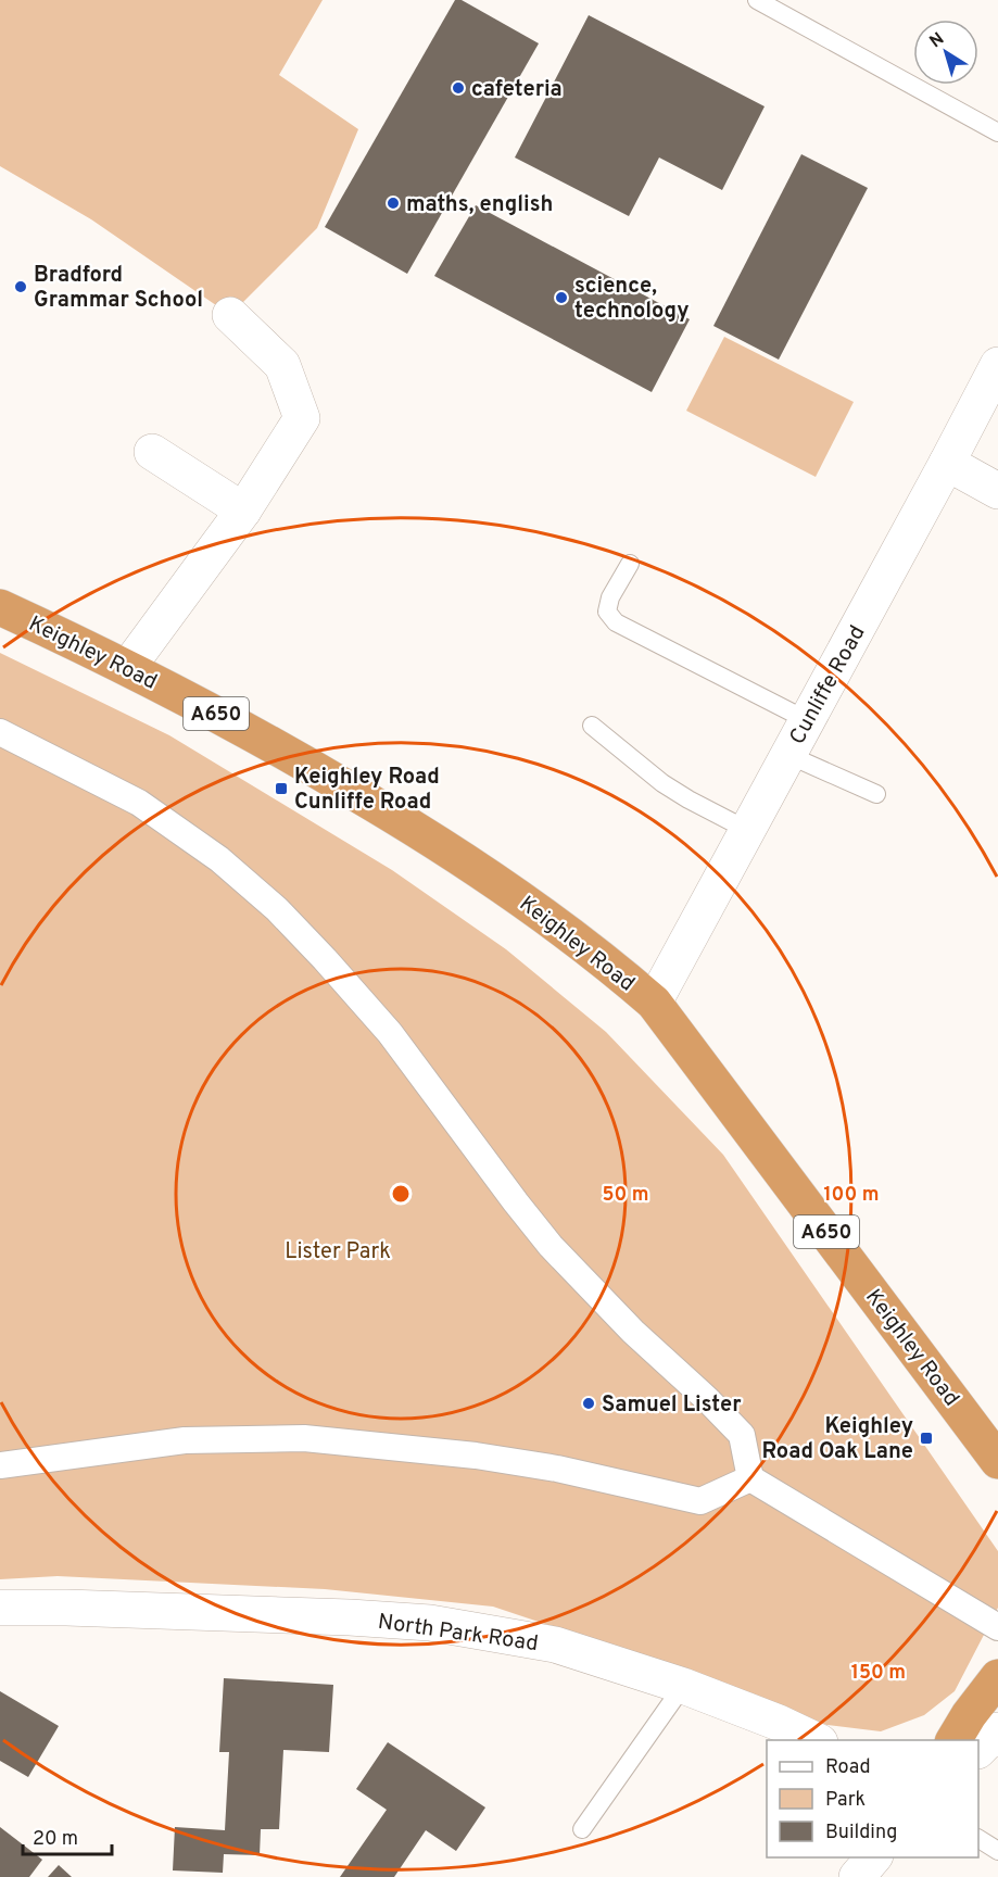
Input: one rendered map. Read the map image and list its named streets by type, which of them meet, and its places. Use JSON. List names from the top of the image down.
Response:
{
  "streets": {
    "highway": ["Keighley Road", "A650"],
    "street": ["Cunliffe Road", "North Park Road"]
  },
  "crossings": [
    ["Keighley Road", "Cunliffe Road"]
  ],
  "parks": ["Lister Park"],
  "places": {
    "other": [
      "cafeteria",
      "maths, english",
      "Bradford Grammar School",
      "science, technology",
      "Samuel Lister"
    ],
    "transit": ["Keighley Road Cunliffe Road", "Keighley Road Oak Lane"]
  },
  "legend": ["Road", "Park", "Building"],
  "scale_bar": "20 m",
  "north": "top left",
  "rings": ["50 m", "100 m", "150 m"]
}
